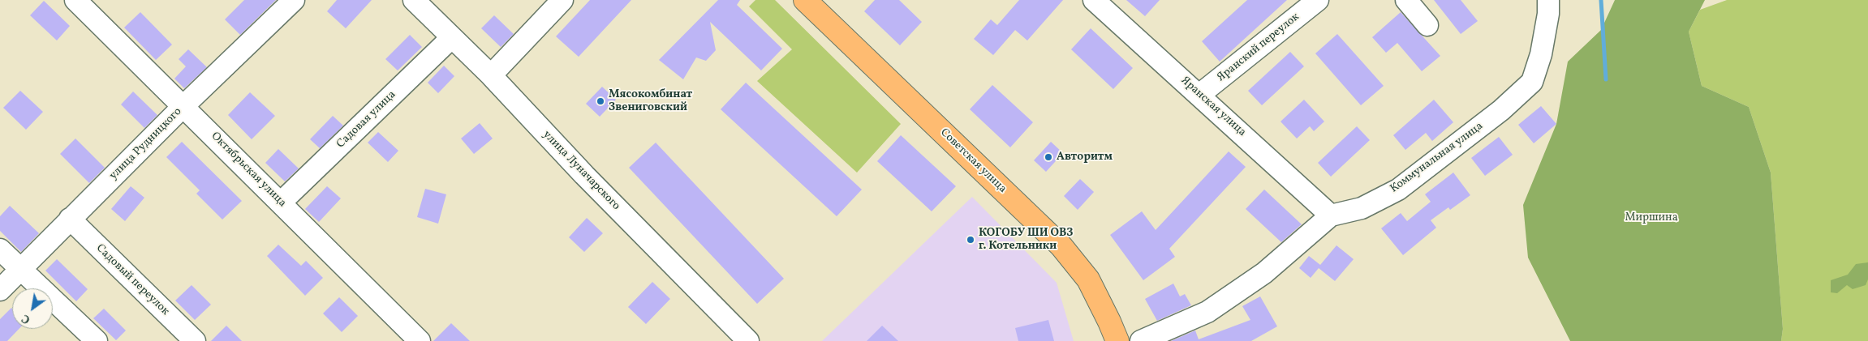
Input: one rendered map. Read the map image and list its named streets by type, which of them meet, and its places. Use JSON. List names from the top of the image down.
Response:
{
  "streets": {
    "main road": ["Советская улица"],
    "street": [
      "Яранский переулок",
      "Яранская улица",
      "Садовая улица",
      "улица Рудницкого",
      "Коммунальная улица",
      "Октябрьская улица",
      "улица Луначарского",
      "Садовый переулок"
    ]
  },
  "crossings": [
    ["Яранский переулок", "Яранская улица"],
    ["Яранская улица", "Коммунальная улица"],
    ["Садовая улица", "Октябрьская улица"],
    ["Садовая улица", "улица Луначарского"],
    ["улица Рудницкого", "Октябрьская улица"],
    ["улица Рудницкого", "Садовый переулок"]
  ],
  "parks": ["Миршина"],
  "places": ["Мясокомбинат Звениговский", "Авторитм", "КОГОБУ ШИ ОВЗ г. Котельники"],
  "north": "bottom left"
}
